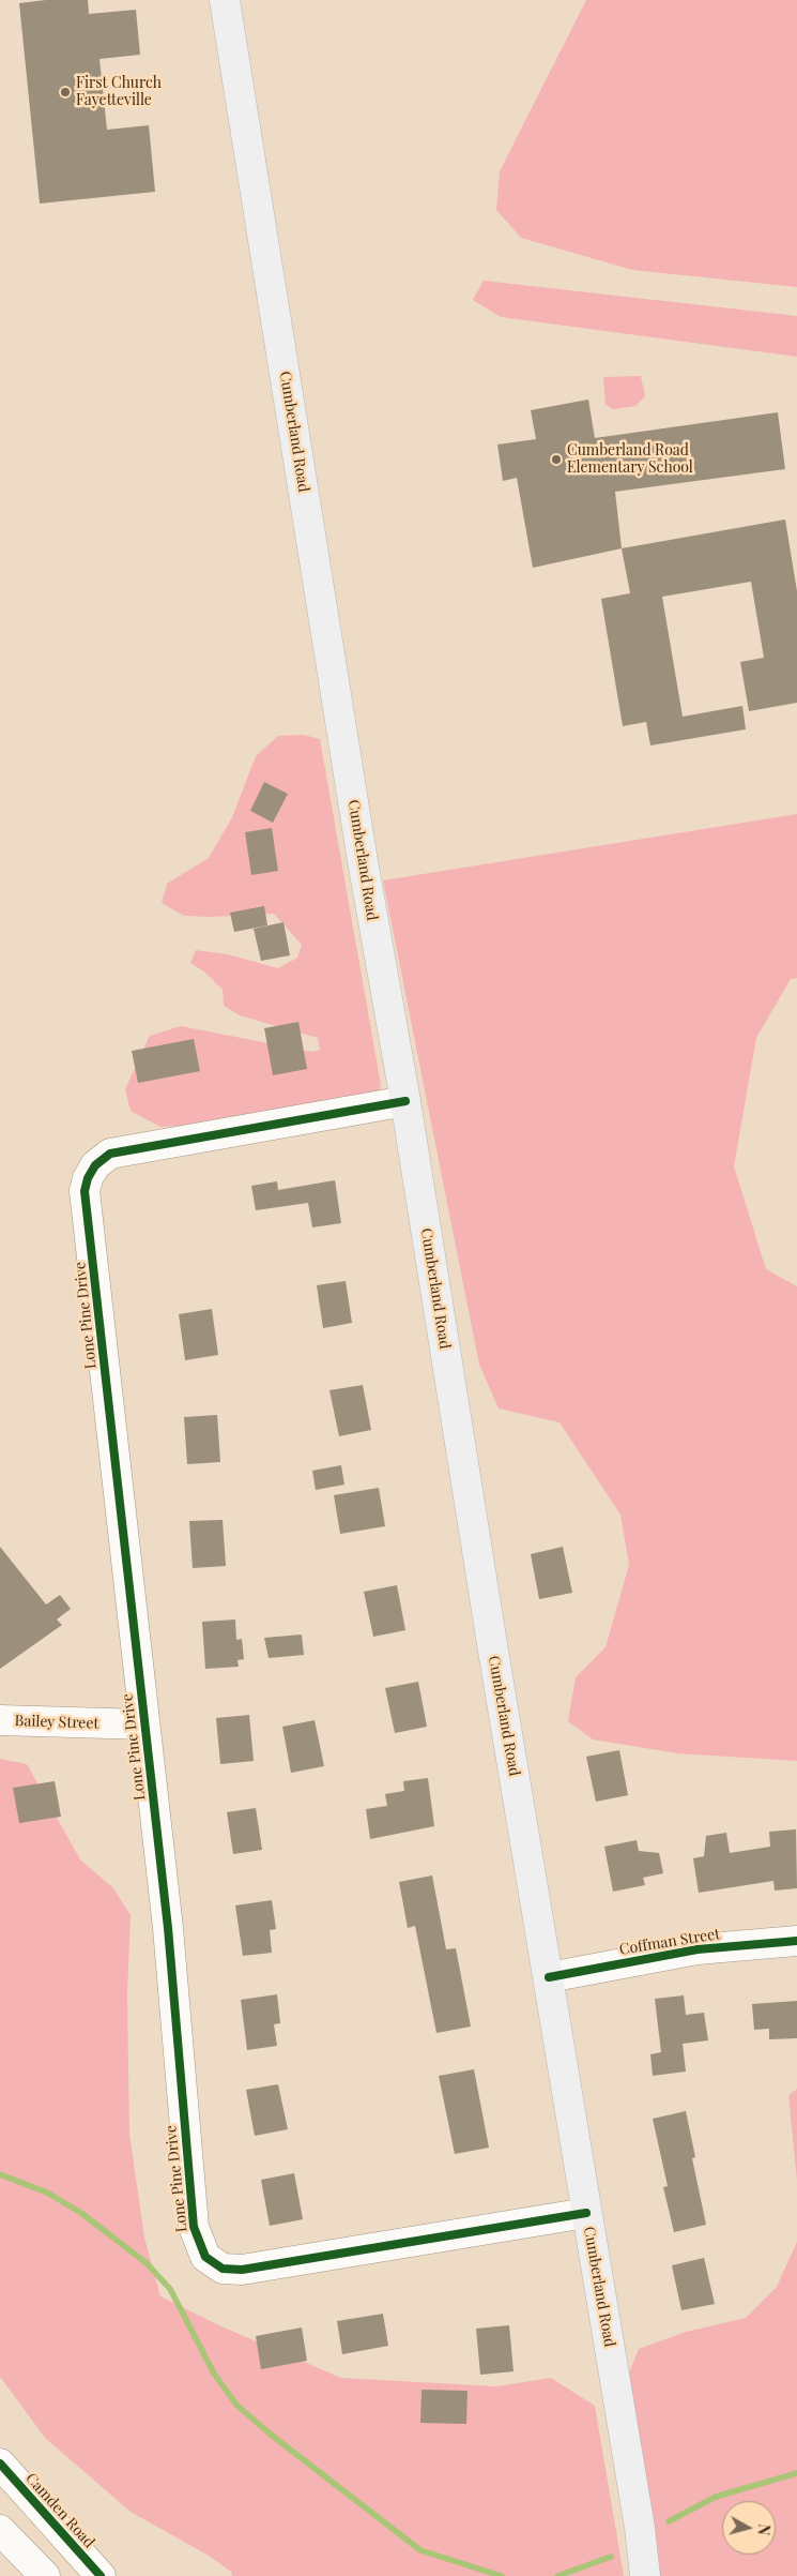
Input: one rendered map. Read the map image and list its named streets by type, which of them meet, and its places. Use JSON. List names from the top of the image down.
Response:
{
  "streets": {
    "main road": ["Cumberland Road"],
    "street": [
      "Lone Pine Drive",
      "Bailey Street",
      "Coffman Street",
      "Camden Road"
    ]
  },
  "crossings": [
    ["Cumberland Road", "Lone Pine Drive"],
    ["Cumberland Road", "Coffman Street"],
    ["Lone Pine Drive", "Bailey Street"]
  ],
  "places": ["First Church Fayetteville", "Cumberland Road Elementary School"],
  "north": "right"
}
